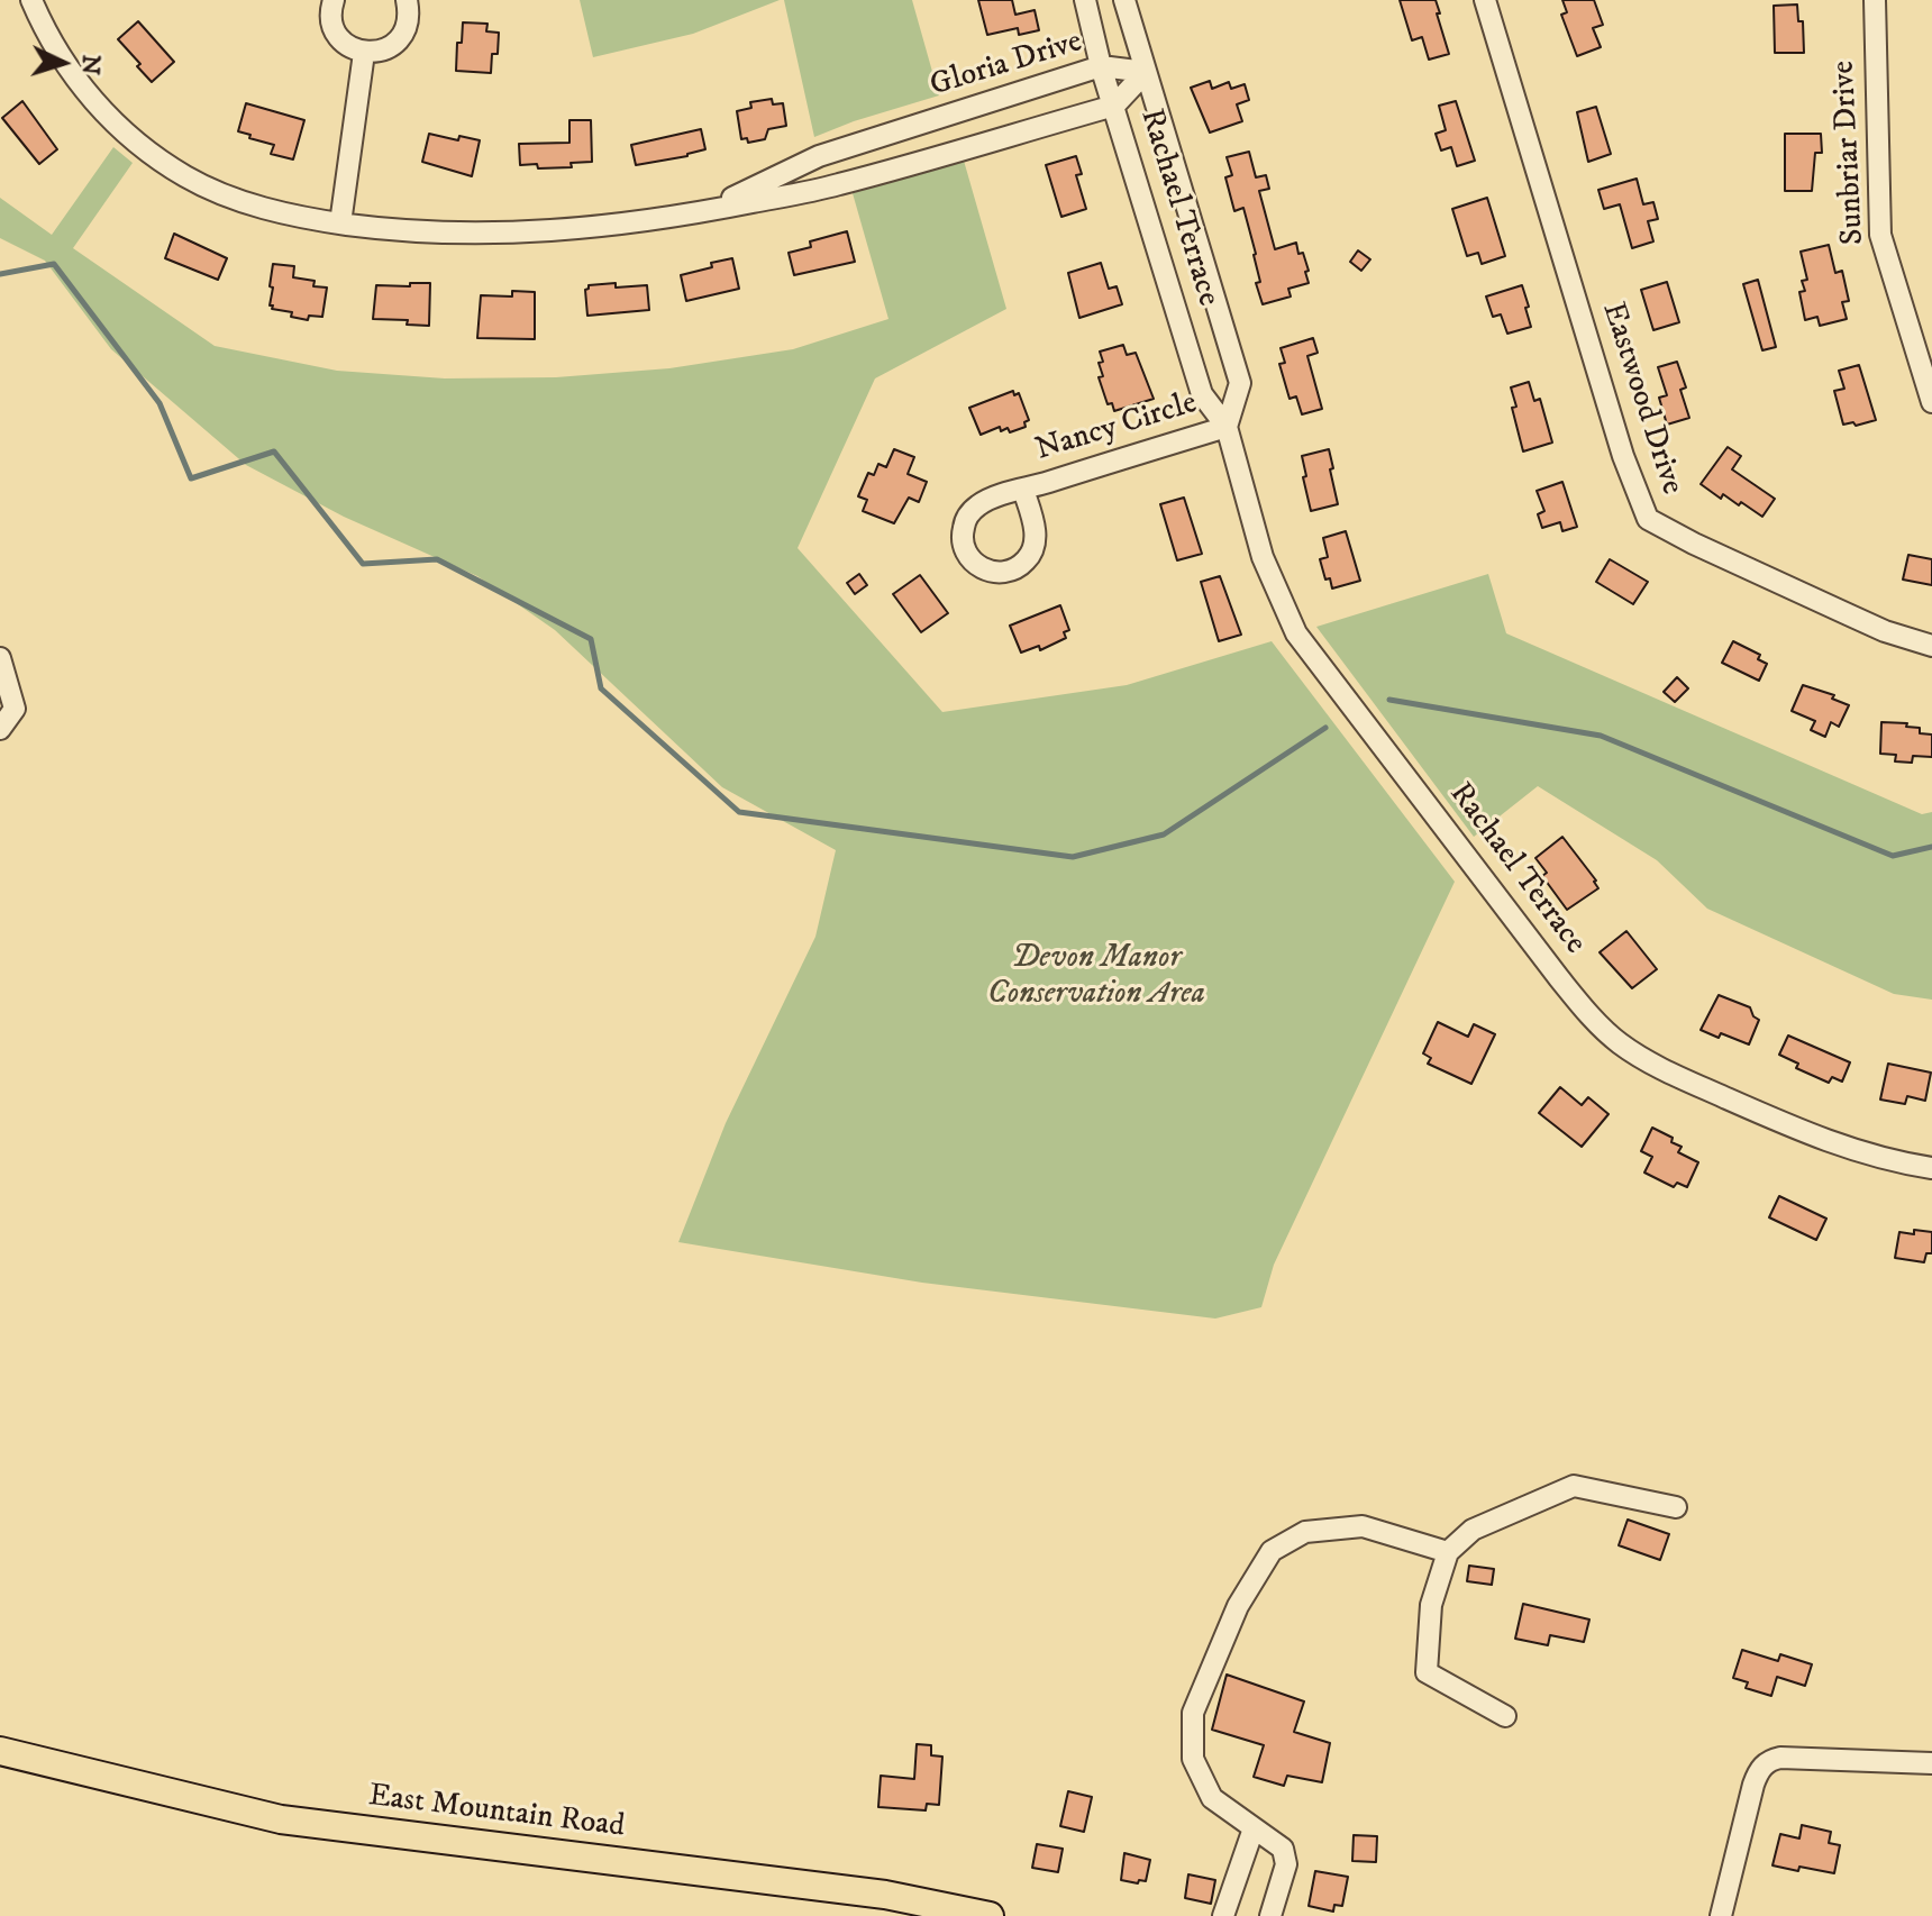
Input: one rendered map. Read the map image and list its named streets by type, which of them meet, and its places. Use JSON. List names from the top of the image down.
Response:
{
  "streets": {
    "main road": ["East Mountain Road"],
    "street": [
      "Gloria Drive",
      "Sunbriar Drive",
      "Rachael Terrace",
      "Eastwood Drive",
      "Nancy Circle"
    ]
  },
  "crossings": [
    ["Gloria Drive", "Rachael Terrace"],
    ["Rachael Terrace", "Nancy Circle"]
  ],
  "parks": ["Devon Manor Conservation Area"],
  "north": "right"
}
